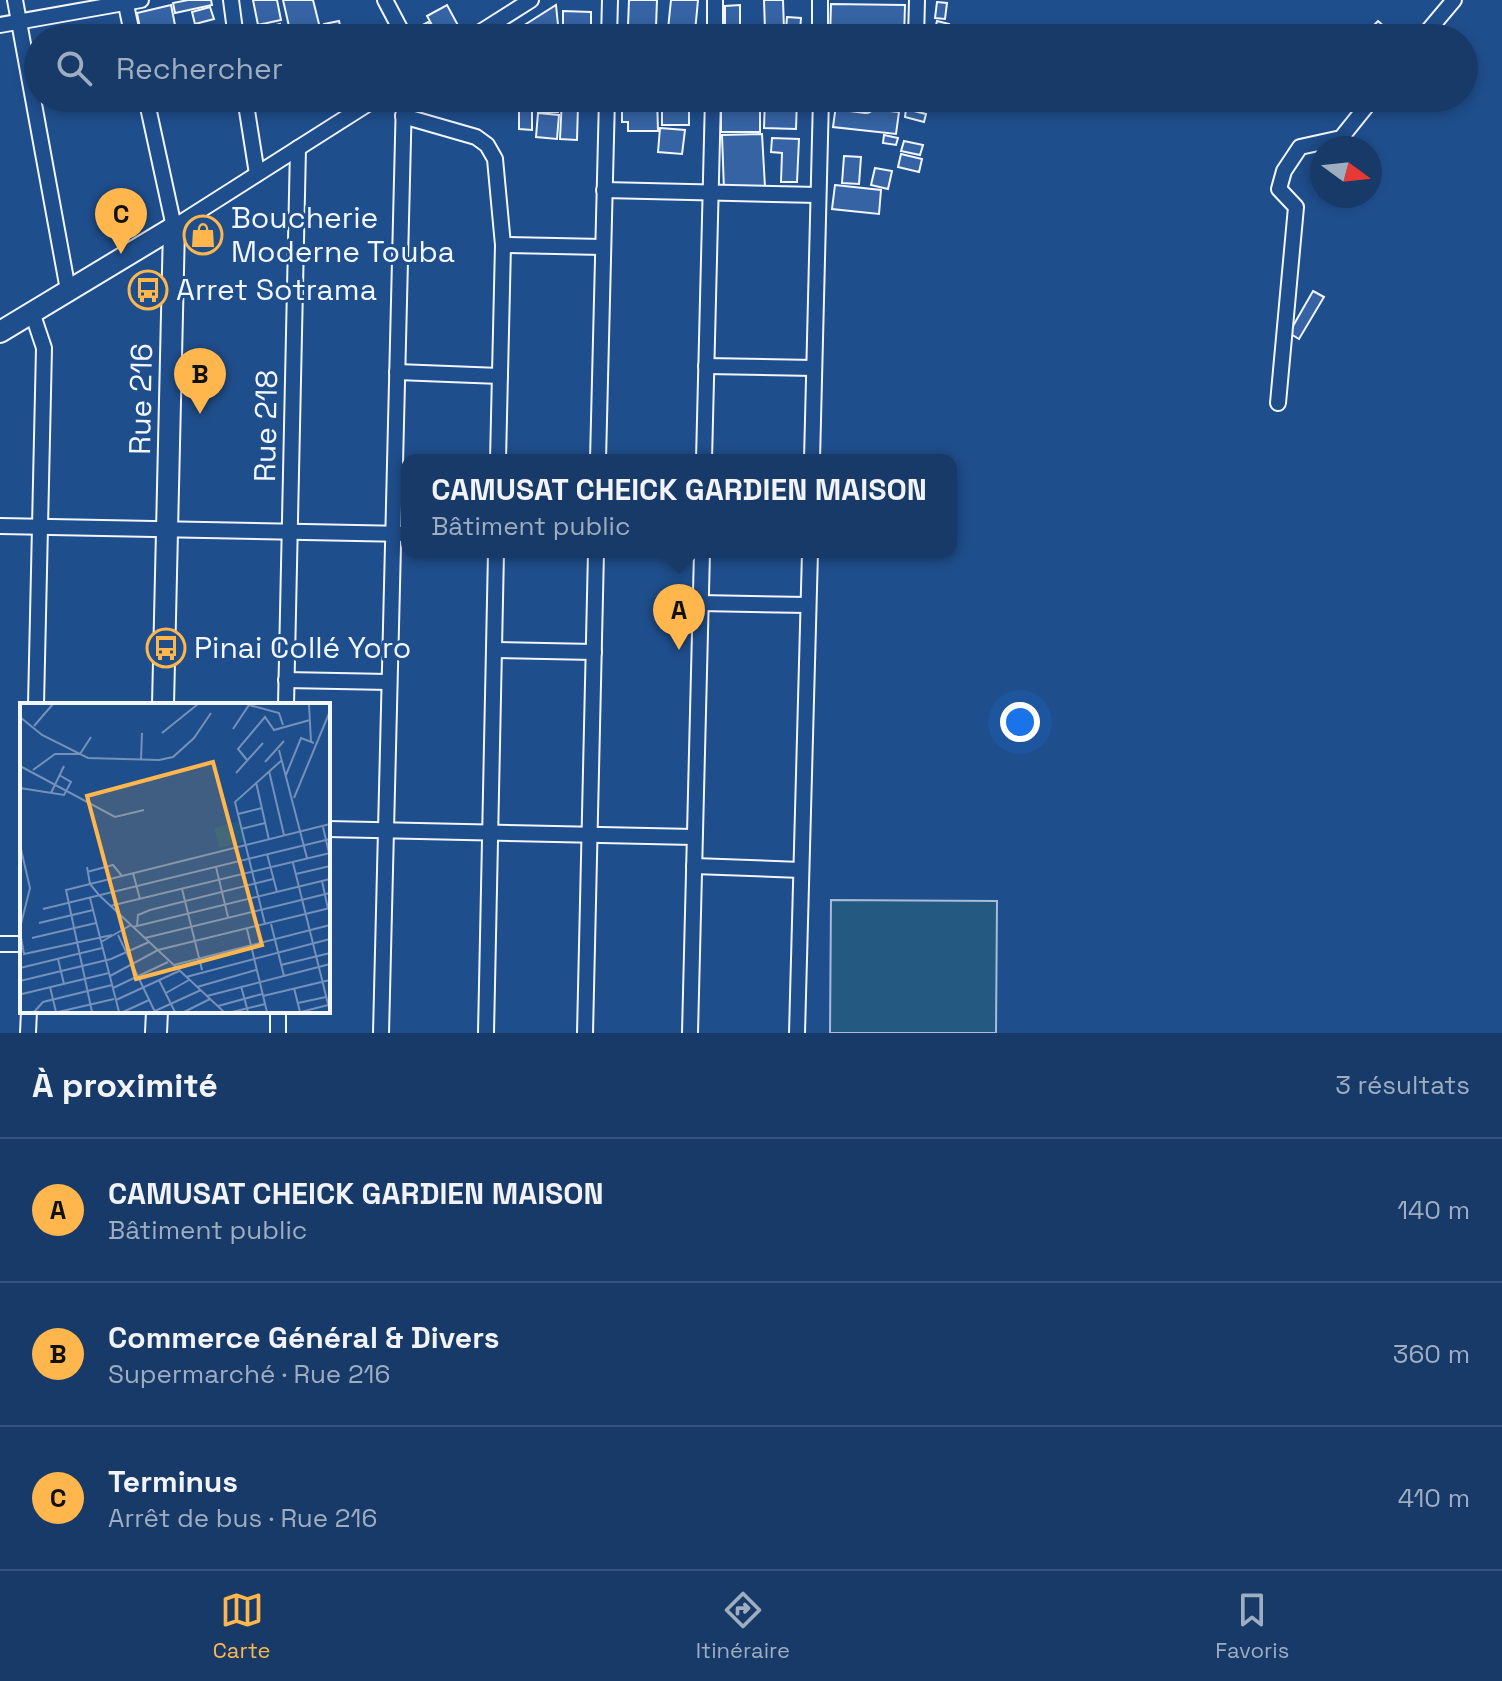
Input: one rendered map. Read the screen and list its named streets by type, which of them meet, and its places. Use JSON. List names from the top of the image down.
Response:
{
  "streets": {
    "street": ["Rue 216", "Rue 218"]
  },
  "places": {
    "shop": ["Boucherie Moderne Touba"],
    "bus stop": ["Arret Sotrama", "Pinai Collé Yoro"]
  },
  "north": "right",
  "page": {
    "search": "Rechercher",
    "pins": ["C", "B", "A"],
    "popup": ["CAMUSAT CHEICK GARDIEN MAISON", "Bâtiment public"],
    "heading": ["À proximité", "3 résultats"],
    "list": [
      {
        "mark": "A",
        "name": "CAMUSAT CHEICK GARDIEN MAISON",
        "note": "Bâtiment public",
        "value": "140 m"
      },
      {
        "mark": "B",
        "name": "Commerce Général & Divers",
        "note": "Supermarché · Rue 216",
        "value": "360 m"
      },
      {
        "mark": "C",
        "name": "Terminus",
        "note": "Arrêt de bus · Rue 216",
        "value": "410 m"
      }
    ],
    "nav": ["Carte", "Itinéraire", "Favoris"]
  }
}
